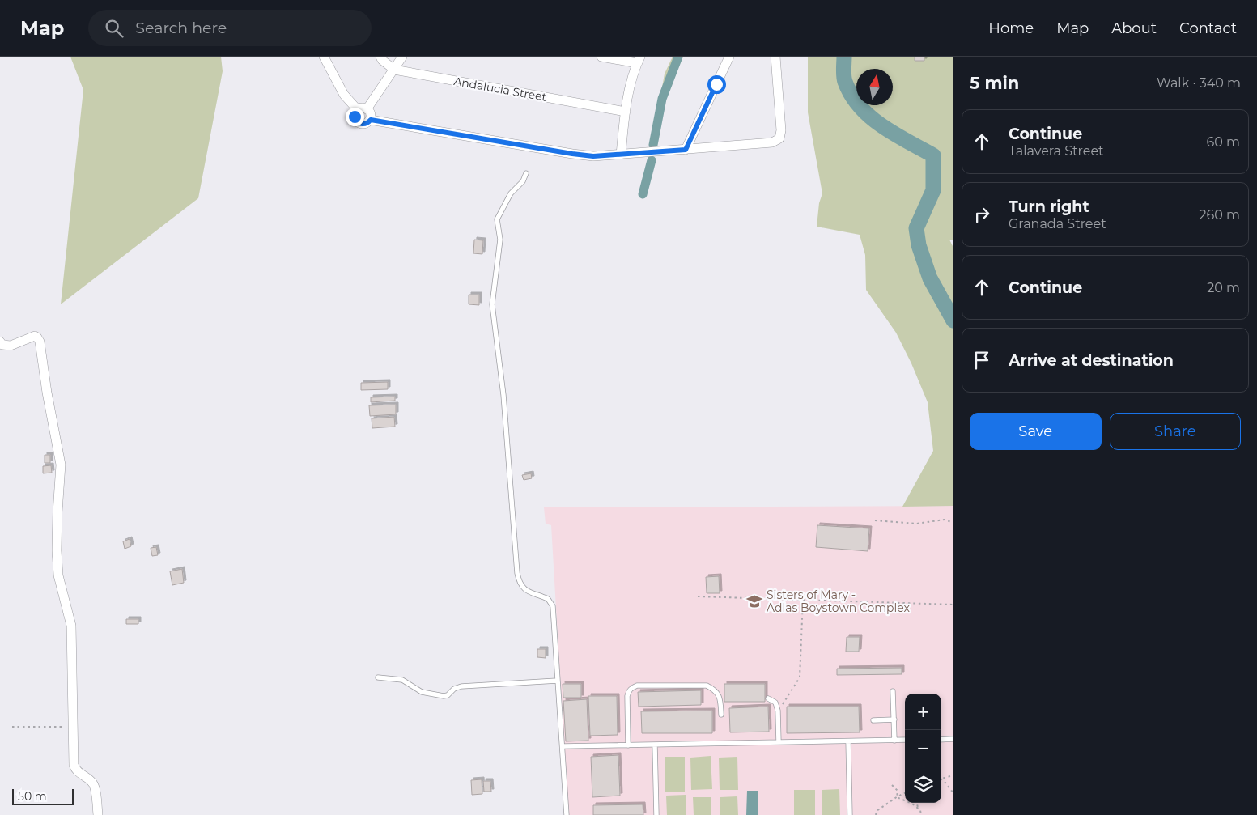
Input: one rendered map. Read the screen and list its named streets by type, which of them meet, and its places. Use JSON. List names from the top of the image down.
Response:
{
  "streets": {
    "street": ["Andalucia Street"]
  },
  "places": {
    "school or university": ["Sisters of Mary - Adlas Boystown Complex"]
  },
  "scale_bar": "50 m",
  "north": "top",
  "page": {
    "header": "Map",
    "search": "Search here",
    "nav": [
      "Home",
      "Map",
      "About",
      "Contact"
    ],
    "heading": ["5 min", "Walk · 340 m"],
    "list": [
      ["Continue", "Talavera Street", "60 m"],
      ["Turn right", "Granada Street", "260 m"],
      ["Continue", "20 m"],
      "Arrive at destination"
    ],
    "buttons": ["Save", "Share"],
    "map_buttons": ["+", "−"],
    "scale": "50 m"
  }
}
